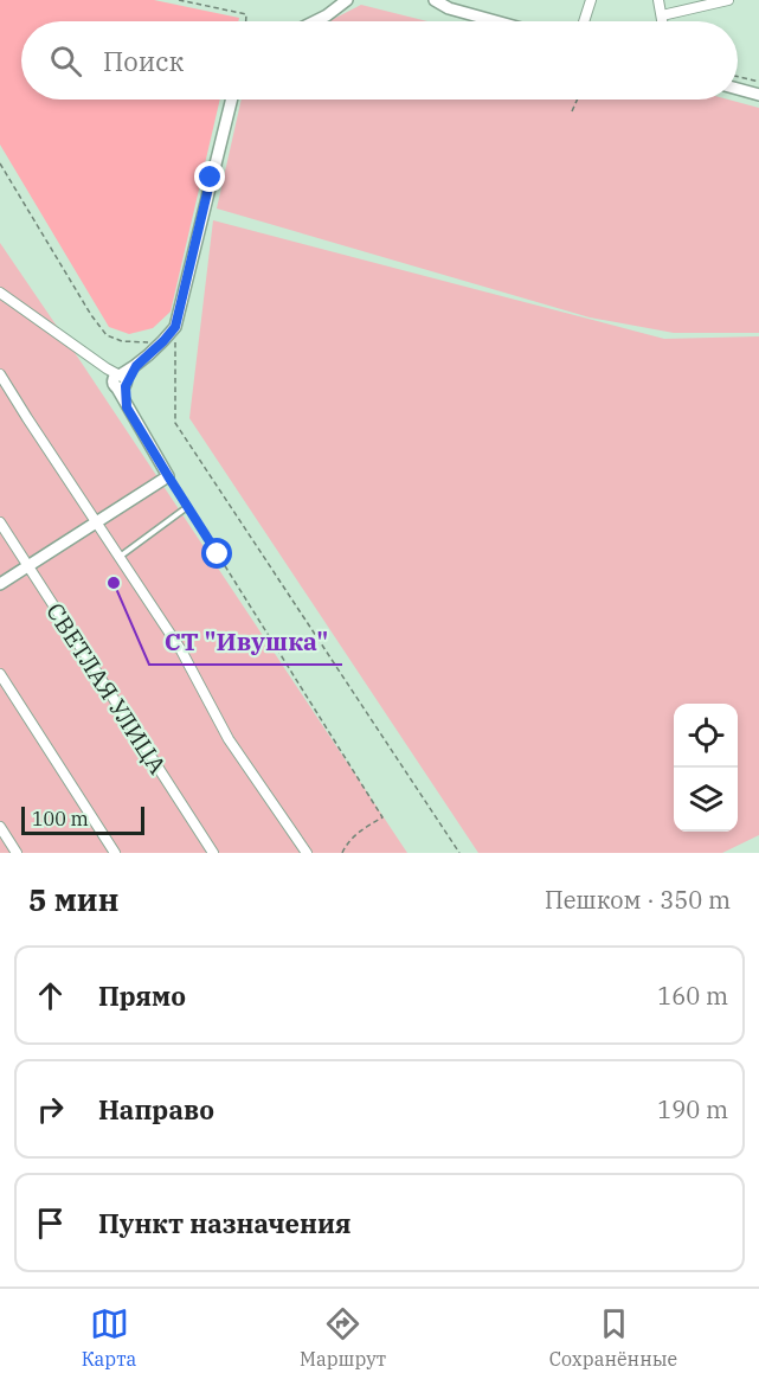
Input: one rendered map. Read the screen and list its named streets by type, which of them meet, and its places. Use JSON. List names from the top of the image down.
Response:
{
  "streets": {
    "street": ["СВЕТЛАЯ УЛИЦА"]
  },
  "places": ["СТ \"Ивушка\""],
  "scale_bar": "100 m",
  "page": {
    "search": "Поиск",
    "scale": "100 m",
    "heading": ["5 мин", "Пешком · 350 m"],
    "list": [
      ["Прямо", "160 m"],
      ["Направо", "190 m"],
      "Пункт назначения"
    ],
    "nav": ["Карта", "Маршрут", "Сохранённые"]
  }
}
